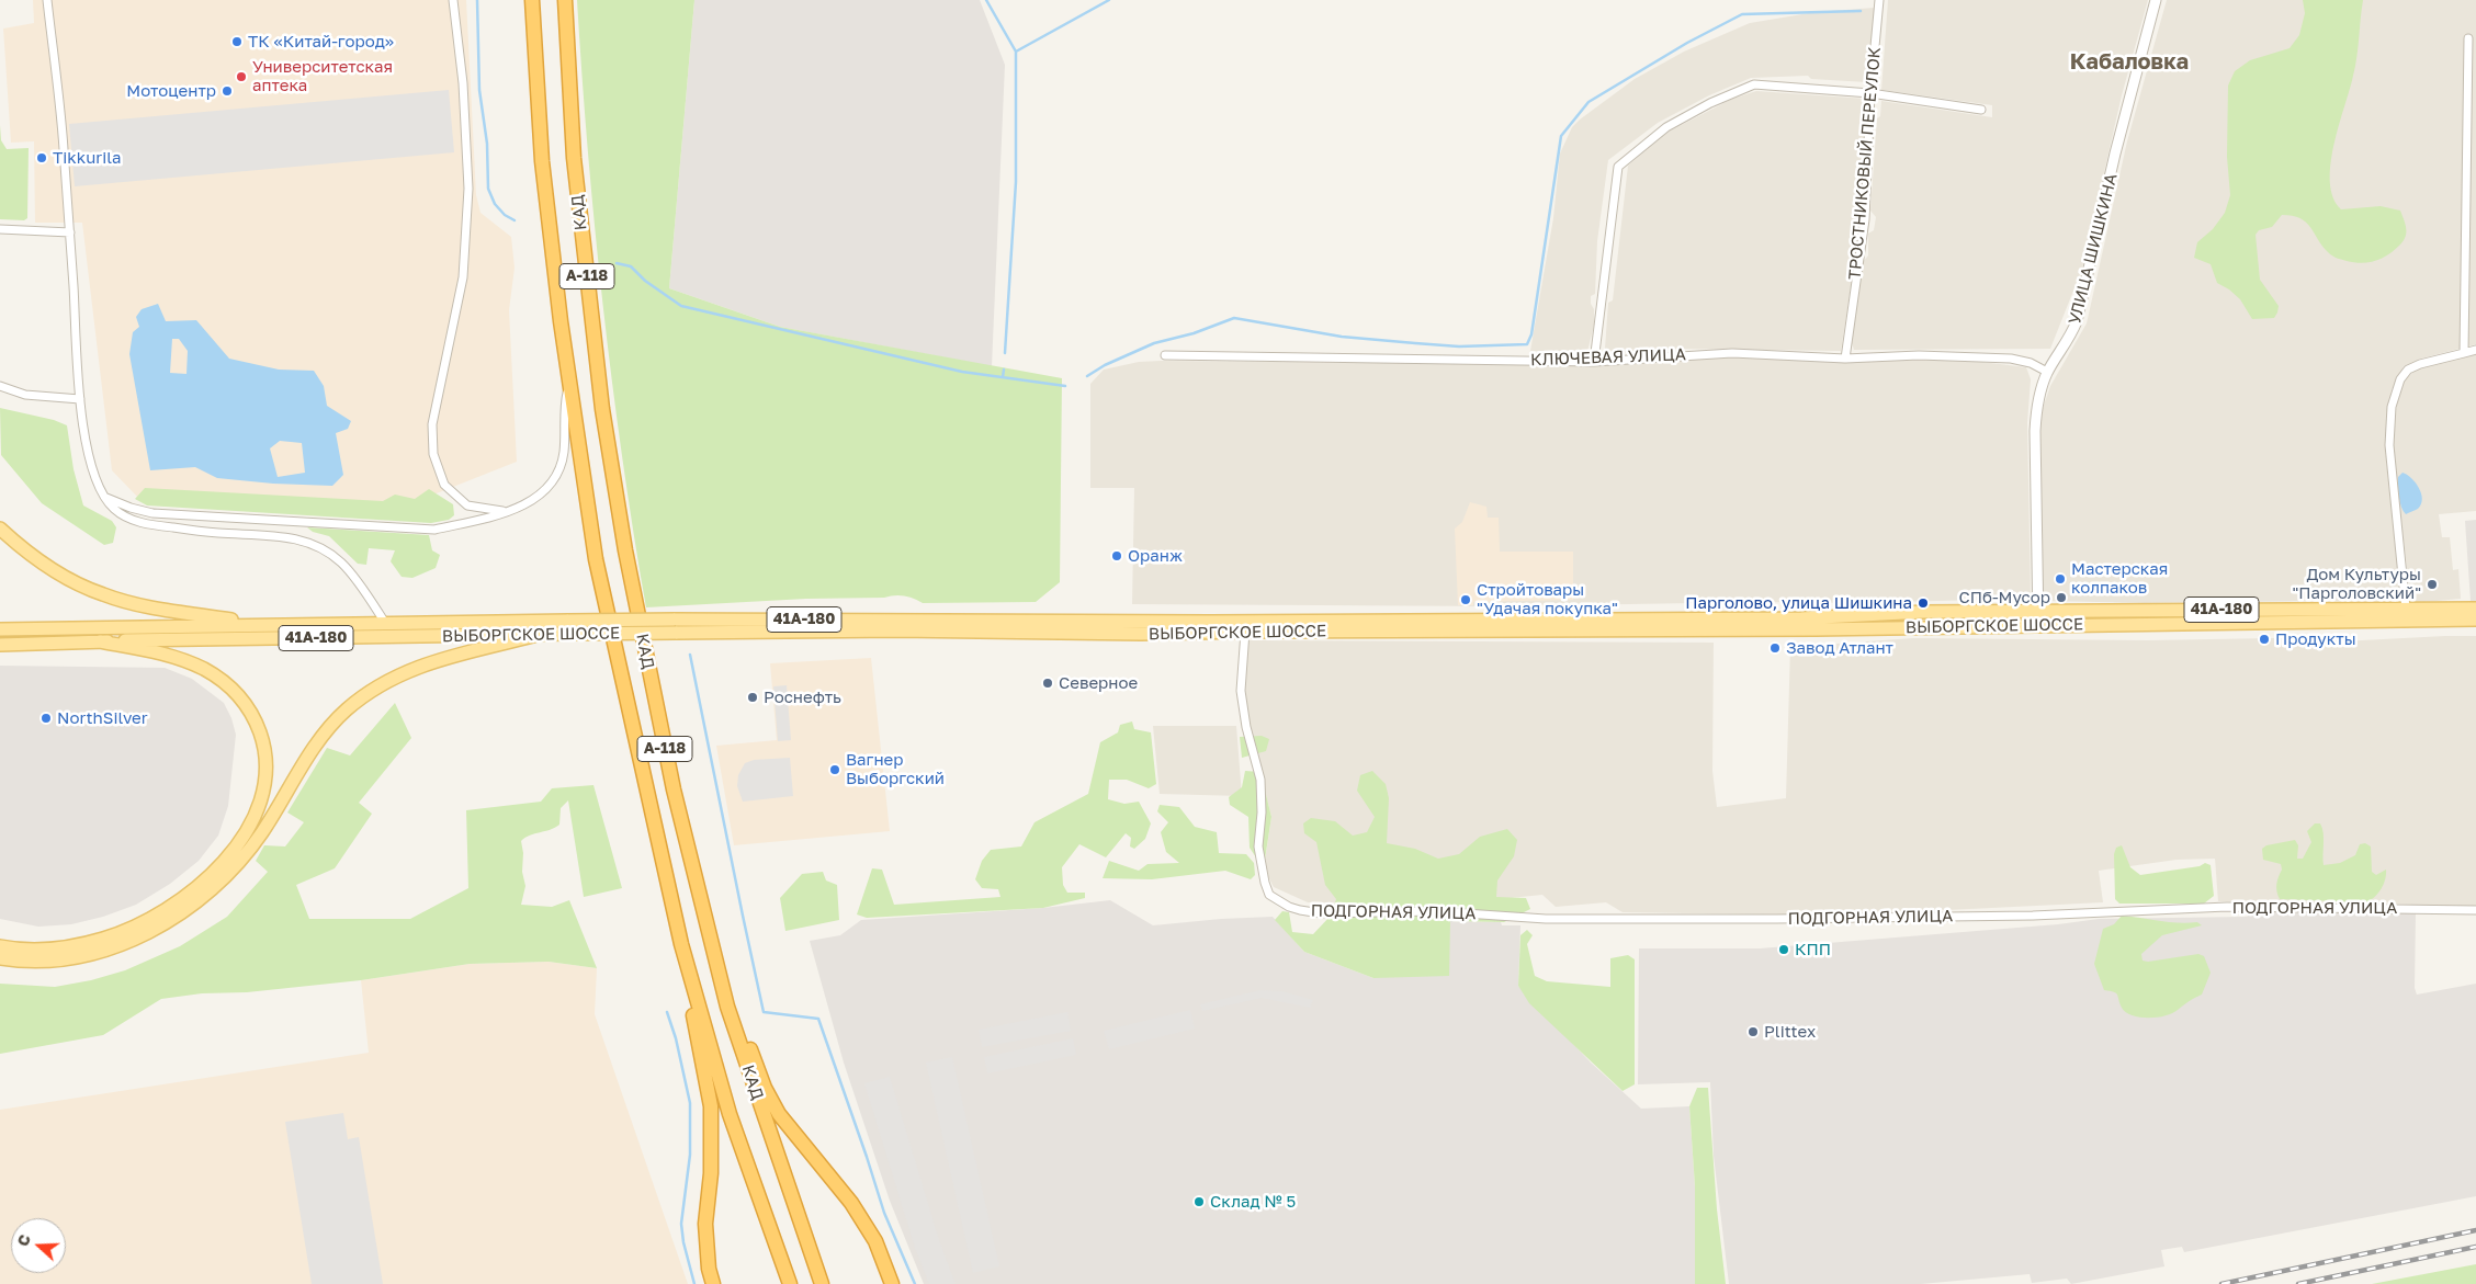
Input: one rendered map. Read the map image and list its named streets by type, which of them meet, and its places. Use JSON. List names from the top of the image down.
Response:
{
  "streets": {
    "highway": ["КАД", "А-118"],
    "main road": ["41А-180", "ВЫБОРГСКОЕ ШОССЕ"],
    "street": [
      "ТРОСТНИКОВЫЙ ПЕРЕУЛОК",
      "УЛИЦА ШИШКИНА",
      "КЛЮЧЕВАЯ УЛИЦА",
      "ПОДГОРНАЯ УЛИЦА"
    ]
  },
  "crossings": [
    ["ТРОСТНИКОВЫЙ ПЕРЕУЛОК", "КЛЮЧЕВАЯ УЛИЦА"],
    ["УЛИЦА ШИШКИНА", "КЛЮЧЕВАЯ УЛИЦА"],
    ["УЛИЦА ШИШКИНА", "ВЫБОРГСКОЕ ШОССЕ"],
    ["ВЫБОРГСКОЕ ШОССЕ", "ПОДГОРНАЯ УЛИЦА"]
  ],
  "districts": ["Кабаловка"],
  "places": [
    "ТК «Китай-город»",
    "Университетская аптека",
    "Мотоцентр",
    "Tikkurila",
    "Оранж",
    "Мастерская колпаков",
    "Дом Культуры \"Парголовский\"",
    "СПб-Мусор",
    "Cтройтовары \"Удачая покупка\"",
    "Парголово, улица Шишкина",
    "Продукты",
    "Завод Атлант",
    "Северное",
    "Роснефть",
    "NorthSilver",
    "Вагнер Выборгский",
    "КПП",
    "Plittex",
    "Склад № 5"
  ],
  "north": "left"
}
